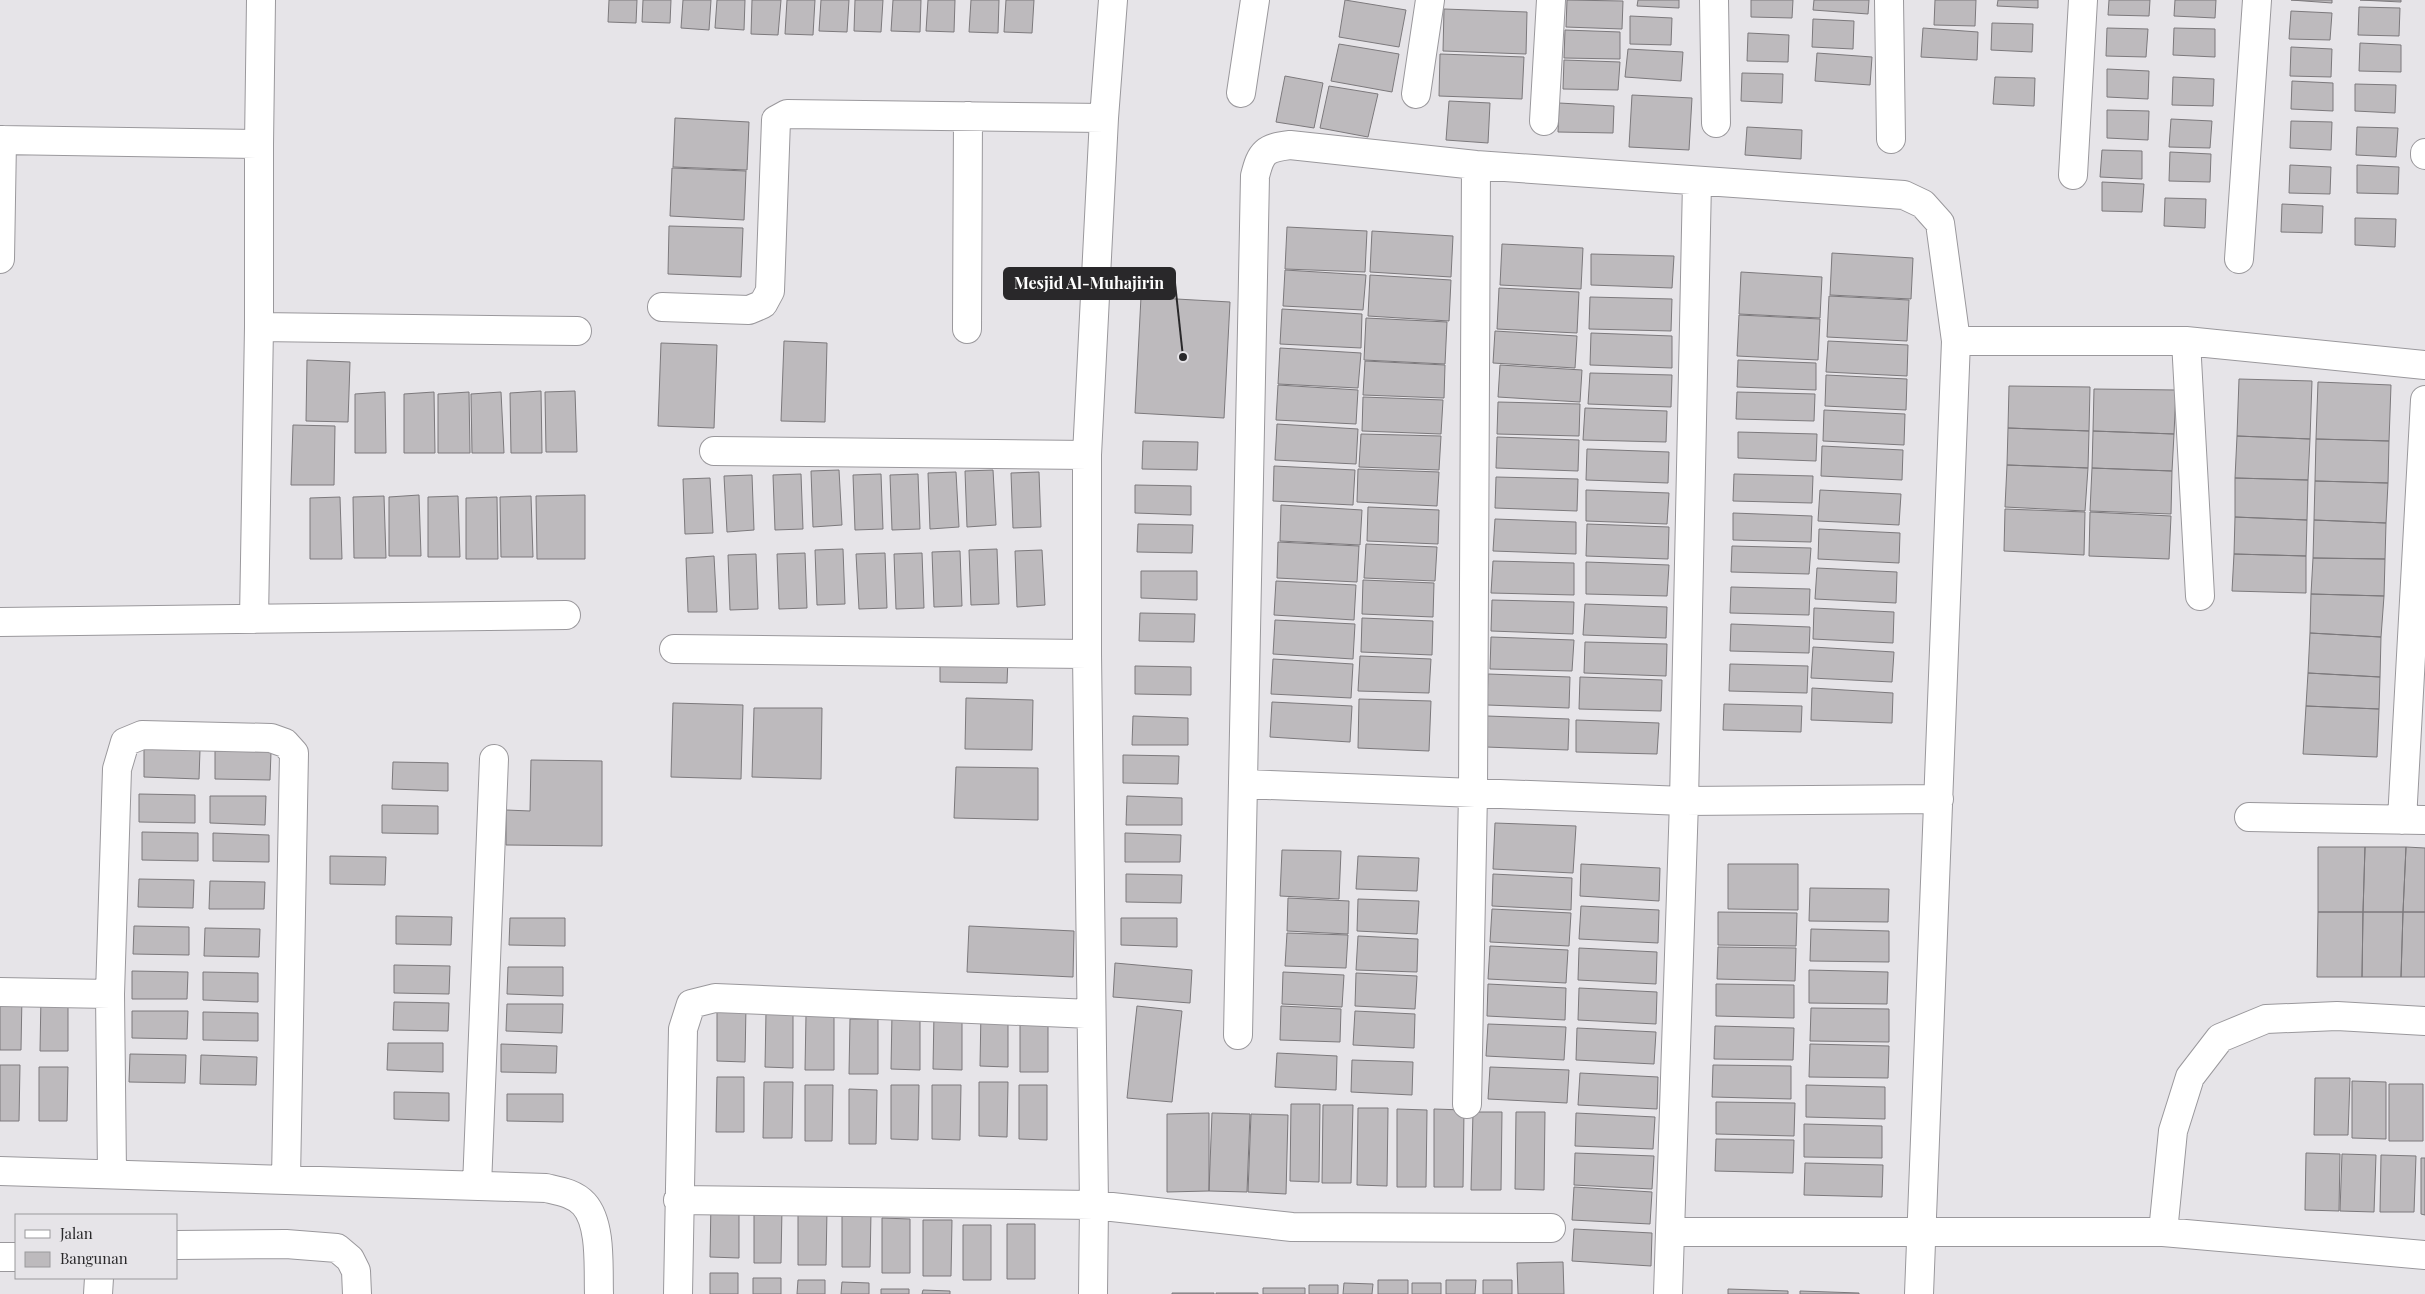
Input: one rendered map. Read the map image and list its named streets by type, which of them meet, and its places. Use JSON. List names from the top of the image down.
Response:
{
  "places": ["Mesjid Al-Muhajirin"],
  "legend": ["Jalan", "Bangunan"]
}
